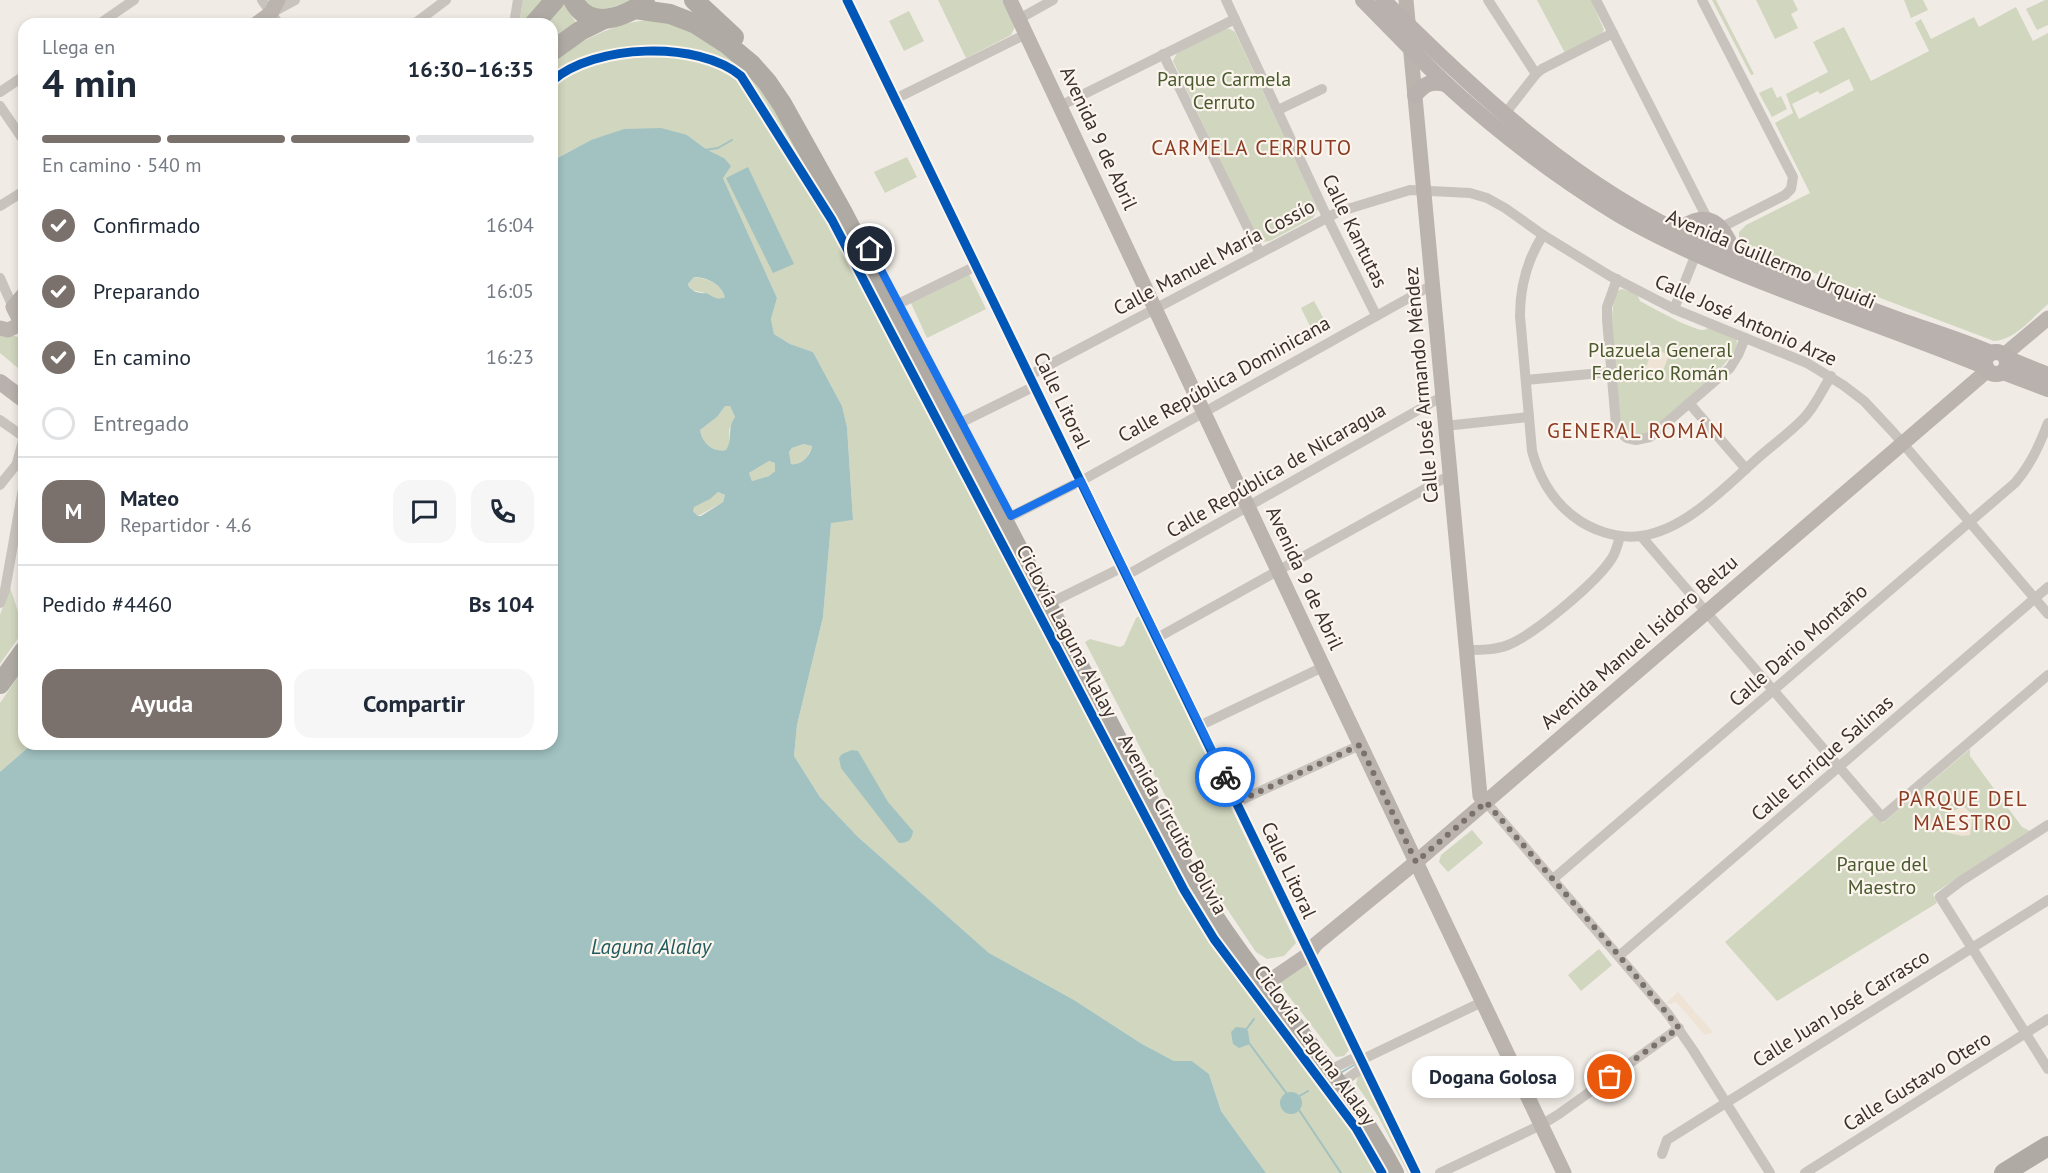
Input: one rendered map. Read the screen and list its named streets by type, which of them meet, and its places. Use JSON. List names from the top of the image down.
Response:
{
  "streets": {
    "highway": ["Avenida Circuito Bolivia"],
    "main road": [
      "Avenida 9 de Abril",
      "Avenida Guillermo Urquidi",
      "Calle José Armando Méndez",
      "Avenida Manuel Isidoro Belzu"
    ],
    "street": [
      "Calle Kantutas",
      "Calle Manuel María Cossío",
      "Calle José Antonio Arze",
      "Calle República Dominicana",
      "Calle Litoral",
      "Calle República de Nicaragua",
      "Calle Dario Montaño",
      "Calle Enrique Salinas",
      "Calle Juan José Carrasco",
      "Calle Gustavo Otero"
    ],
    "cycle path": ["Ciclovía Laguna Alalay"]
  },
  "crossings": [
    ["Avenida 9 de Abril", "Calle Manuel María Cossío"],
    ["Avenida 9 de Abril", "Calle República Dominicana"],
    ["Avenida 9 de Abril", "Calle República de Nicaragua"],
    ["Avenida 9 de Abril", "Avenida Manuel Isidoro Belzu"],
    ["Calle Kantutas", "Calle Manuel María Cossío"],
    ["Calle Kantutas", "Calle República Dominicana"],
    ["Calle Manuel María Cossío", "Calle José Antonio Arze"],
    ["Calle Manuel María Cossío", "Calle José Armando Méndez"],
    ["Calle Manuel María Cossío", "Calle Litoral"],
    ["Avenida Guillermo Urquidi", "Calle José Armando Méndez"],
    ["Avenida Guillermo Urquidi", "Avenida Manuel Isidoro Belzu"],
    ["Calle José Antonio Arze", "Calle José Armando Méndez"],
    ["Calle José Antonio Arze", "Avenida Manuel Isidoro Belzu"],
    ["Calle José Antonio Arze", "Calle Dario Montaño"],
    ["Calle José Antonio Arze", "Calle Enrique Salinas"],
    ["Calle República Dominicana", "Calle José Armando Méndez"],
    ["Calle República Dominicana", "Calle Litoral"],
    ["Calle República Dominicana", "Avenida Circuito Bolivia"],
    ["Calle José Armando Méndez", "Calle República de Nicaragua"],
    ["Calle José Armando Méndez", "Avenida Manuel Isidoro Belzu"],
    ["Calle Litoral", "Calle República de Nicaragua"],
    ["Calle Litoral", "Avenida Manuel Isidoro Belzu"],
    ["Calle República de Nicaragua", "Avenida Circuito Bolivia"],
    ["Avenida Manuel Isidoro Belzu", "Avenida Circuito Bolivia"]
  ],
  "districts": ["CARMELA CERRUTO", "GENERAL ROMÁN", "PARQUE DEL MAESTRO"],
  "water": ["Laguna Alalay"],
  "parks": ["Parque Carmela Cerruto", "Plazuela General Federico Román", "Parque del Maestro"],
  "places": ["Dogana Golosa"],
  "page": {
    "heading": ["4 min", "Llega en", "16:30–16:35"],
    "panel": [
      "Mateo",
      "Repartidor · 4.6",
      "Pedido #4460",
      "Bs 104"
    ],
    "bar": "En camino · 540 m",
    "list": [
      ["Confirmado", "16:04"],
      ["Preparando", "16:05"],
      ["En camino", "16:23"],
      "Entregado"
    ],
    "round": "M",
    "buttons": ["Ayuda", "Compartir"],
    "bubble": "Dogana Golosa"
  }
}
